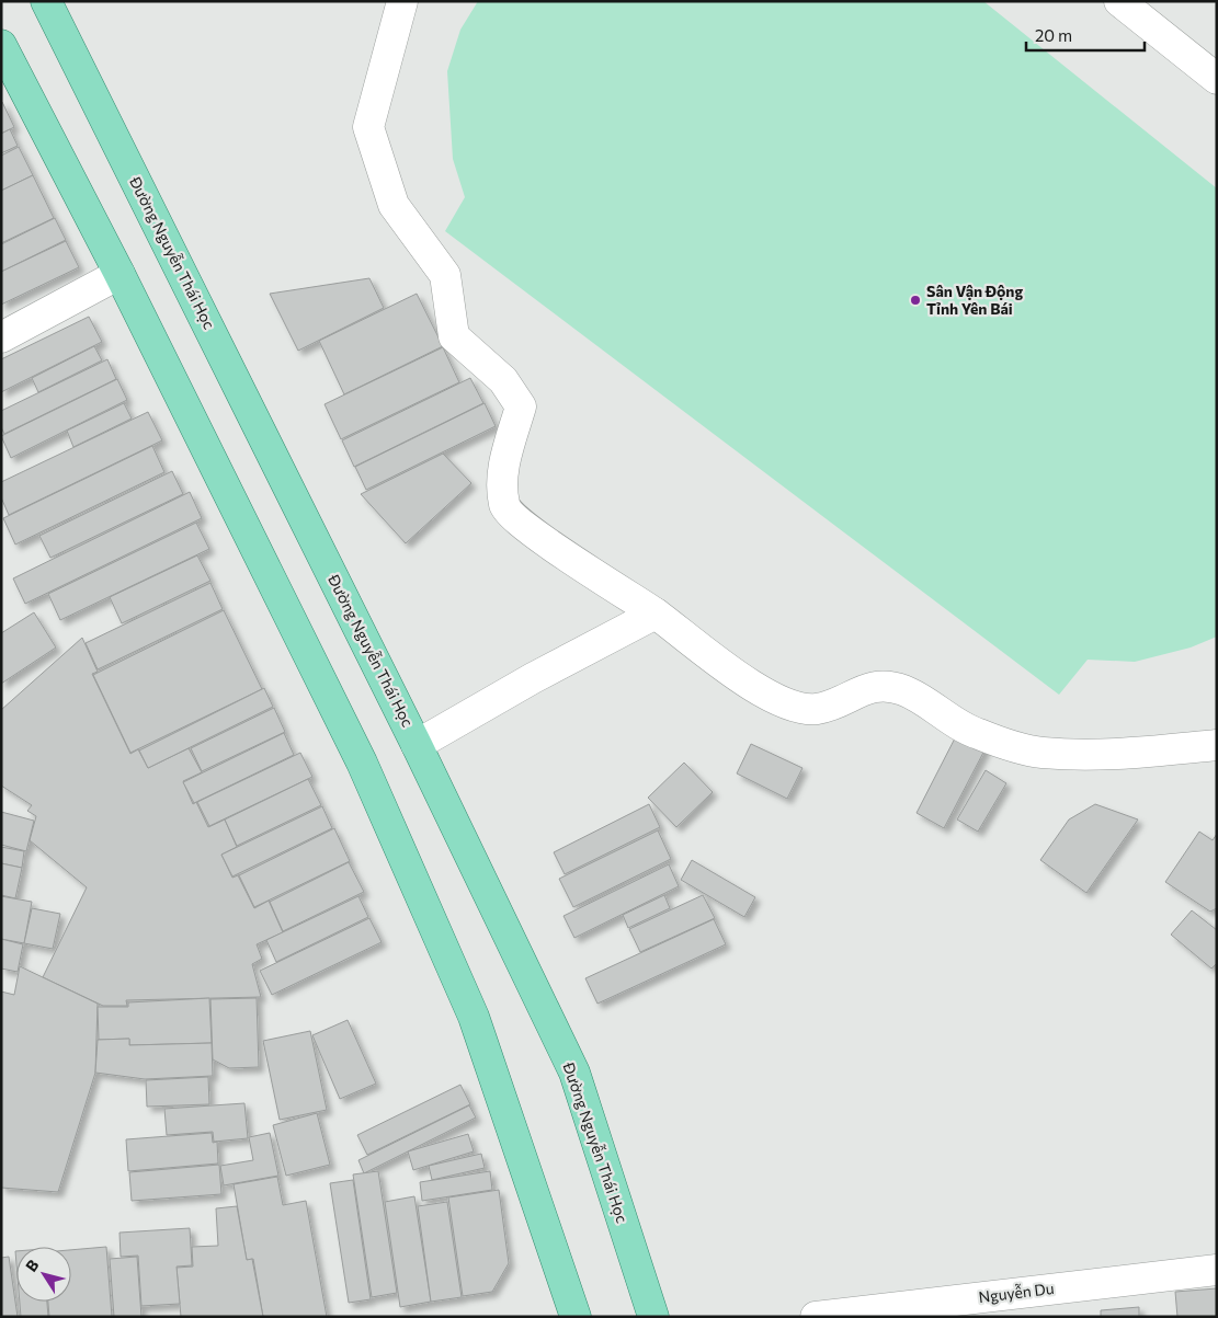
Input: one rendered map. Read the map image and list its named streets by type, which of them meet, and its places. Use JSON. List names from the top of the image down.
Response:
{
  "streets": {
    "main road": ["Đường Nguyễn Thái Học"],
    "street": ["Nguyễn Du"]
  },
  "places": ["Sân Vận Động Tỉnh Yên Bái"],
  "scale_bar": "20 m",
  "north": "top left"
}
